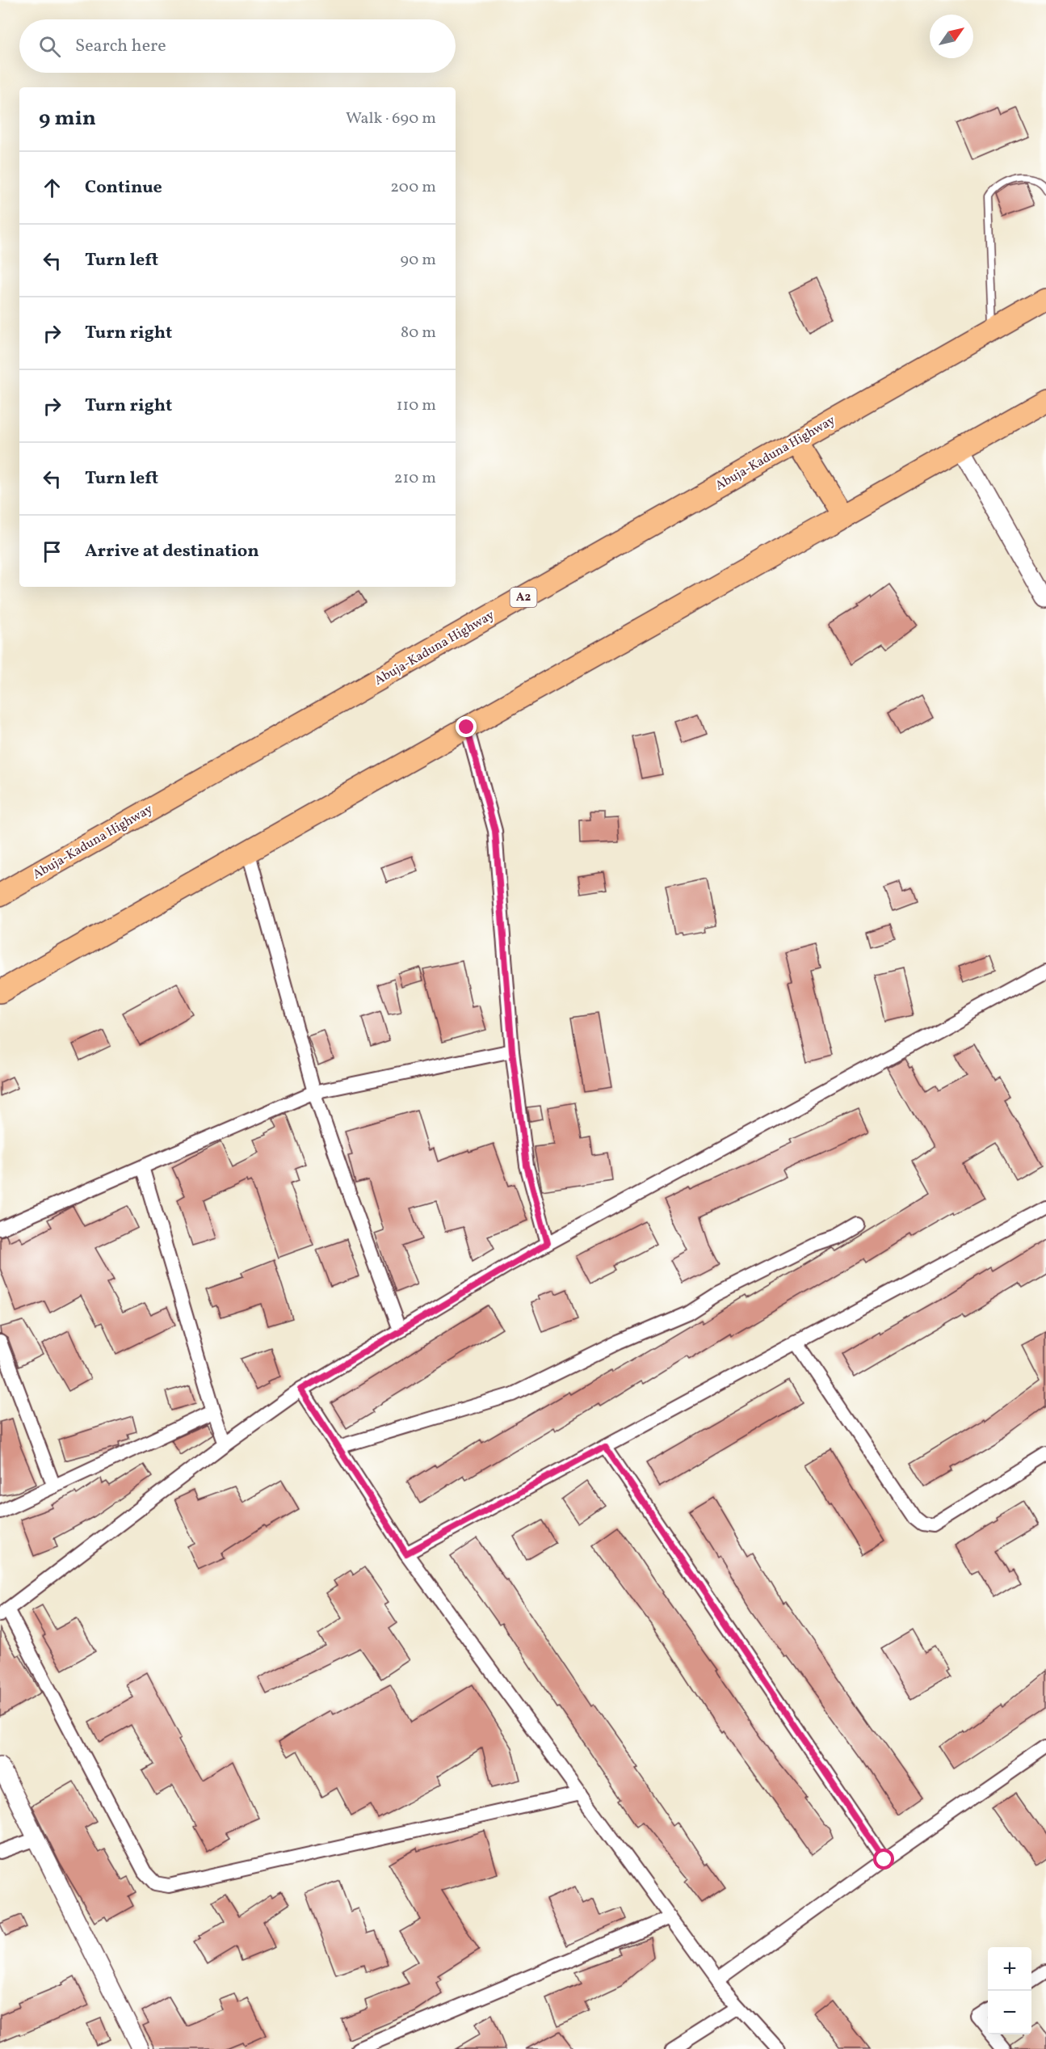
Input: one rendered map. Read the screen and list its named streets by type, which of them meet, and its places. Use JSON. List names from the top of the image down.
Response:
{
  "streets": {
    "highway": ["Abuja-Kaduna Highway", "A2"]
  },
  "north": "top right",
  "page": {
    "search": "Search here",
    "heading": ["9 min", "Walk · 690 m"],
    "list": [
      ["Continue", "200 m"],
      ["Turn left", "90 m"],
      ["Turn right", "80 m"],
      ["Turn right", "110 m"],
      ["Turn left", "210 m"],
      "Arrive at destination"
    ],
    "map_buttons": ["+", "−"]
  }
}
